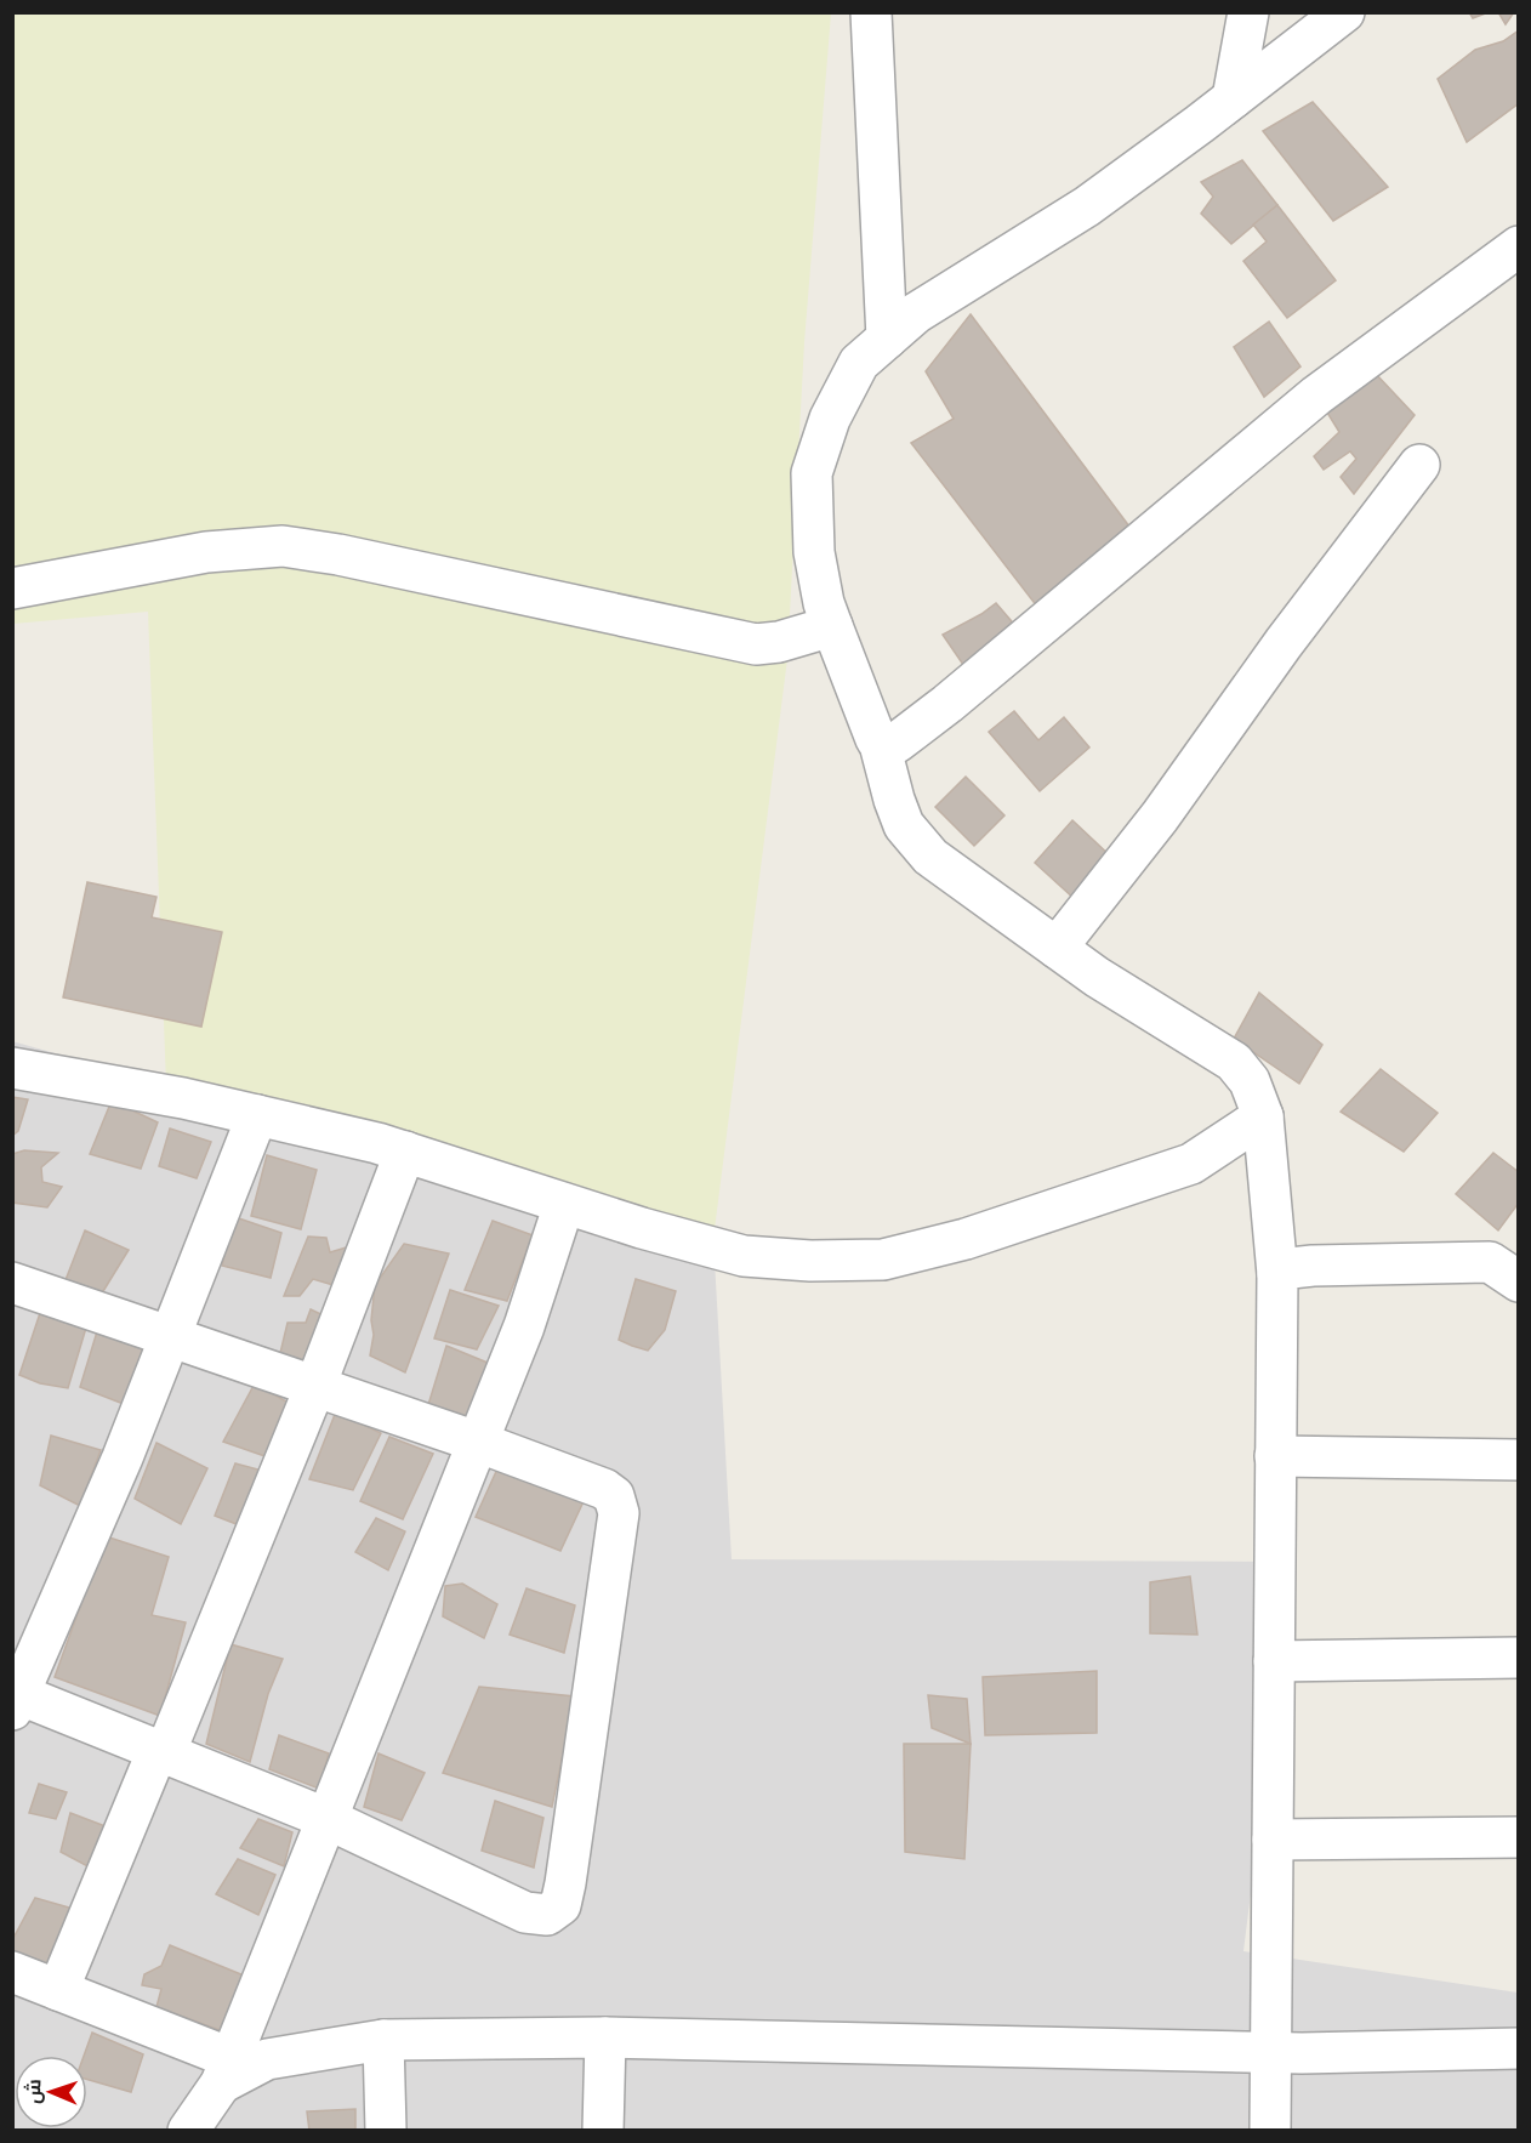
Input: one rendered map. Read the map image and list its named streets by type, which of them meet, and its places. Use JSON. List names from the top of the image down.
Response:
{
  "north": "left"
}
